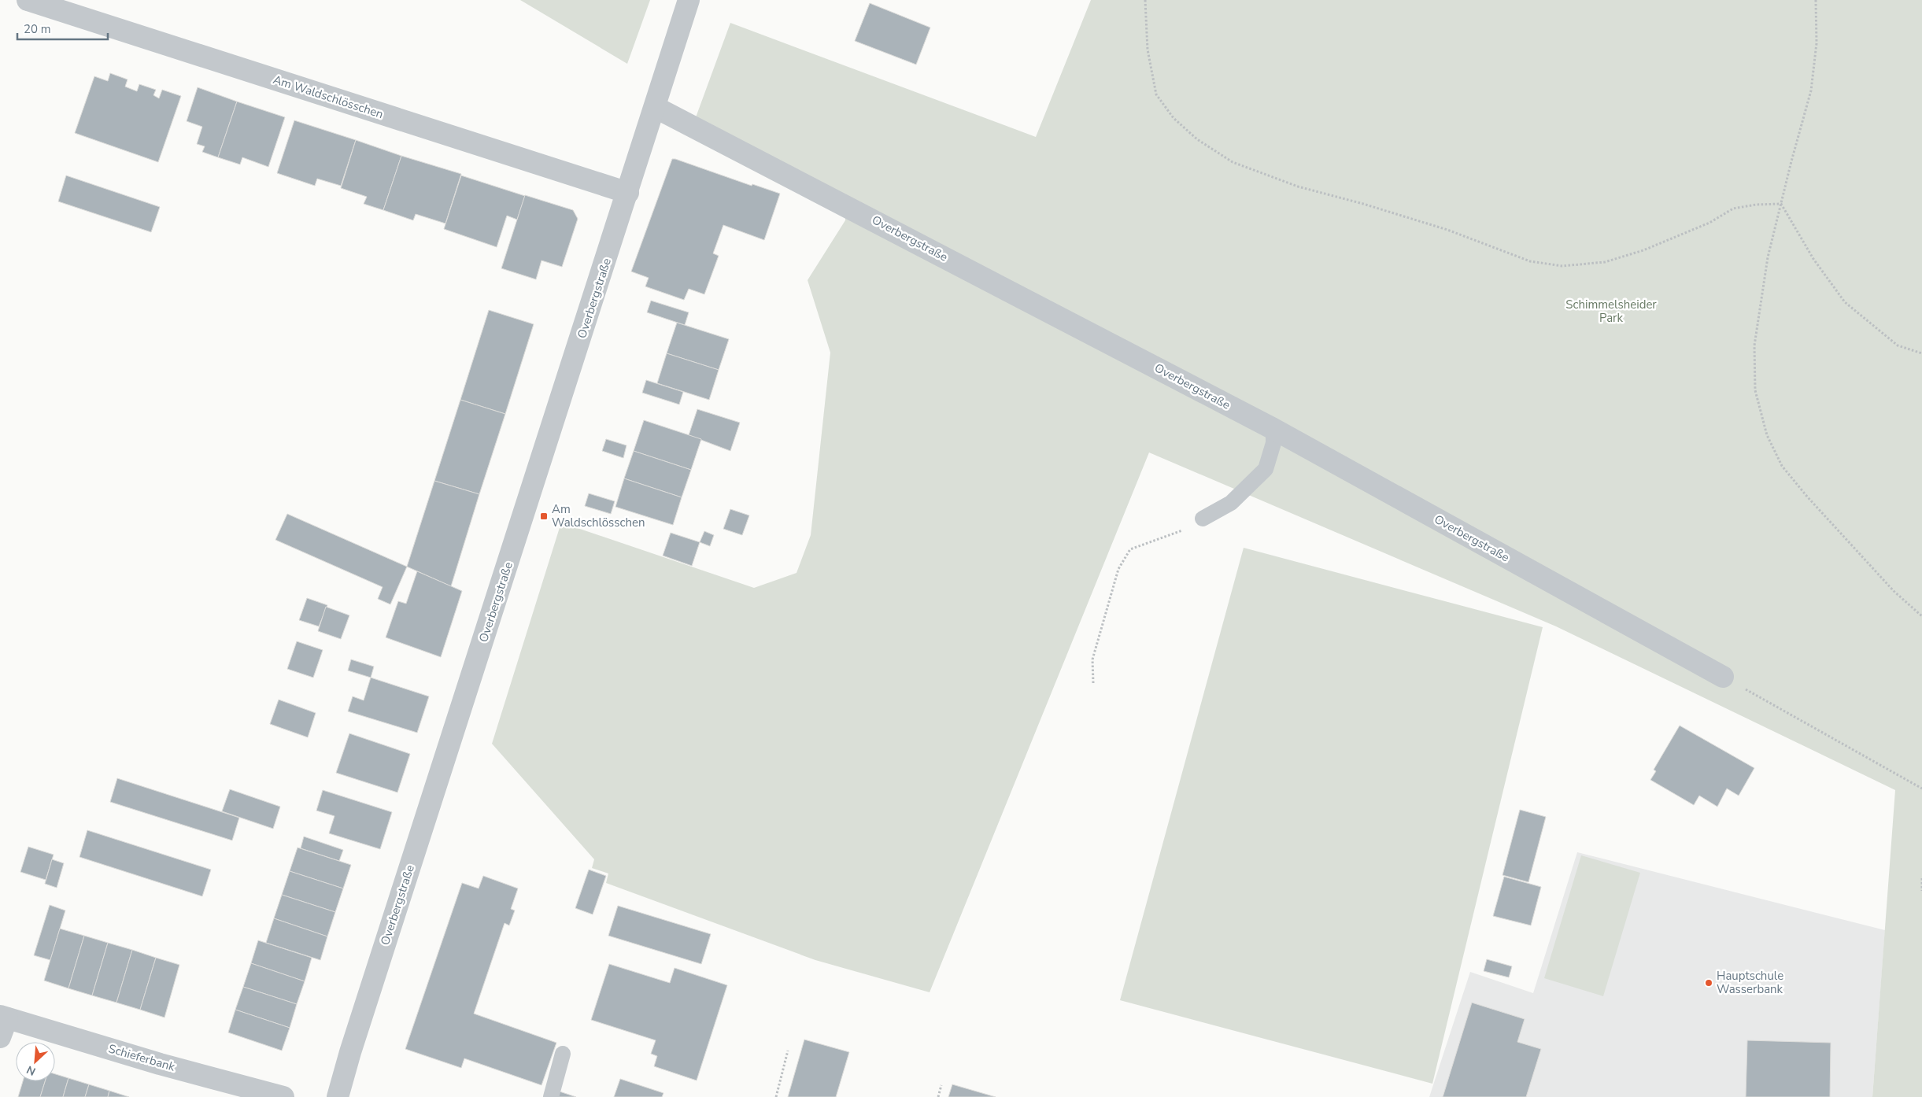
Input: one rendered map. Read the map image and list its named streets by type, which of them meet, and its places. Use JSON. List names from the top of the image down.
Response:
{
  "streets": {
    "street": ["Am Waldschlösschen", "Overbergstraße", "Schieferbank"]
  },
  "crossings": [
    ["Am Waldschlösschen", "Overbergstraße"]
  ],
  "parks": ["Schimmelsheider Park"],
  "places": {
    "transit": ["Am Waldschlösschen"],
    "other": ["Hauptschule Wasserbank"]
  },
  "scale_bar": "20 m",
  "north": "bottom left"
}
